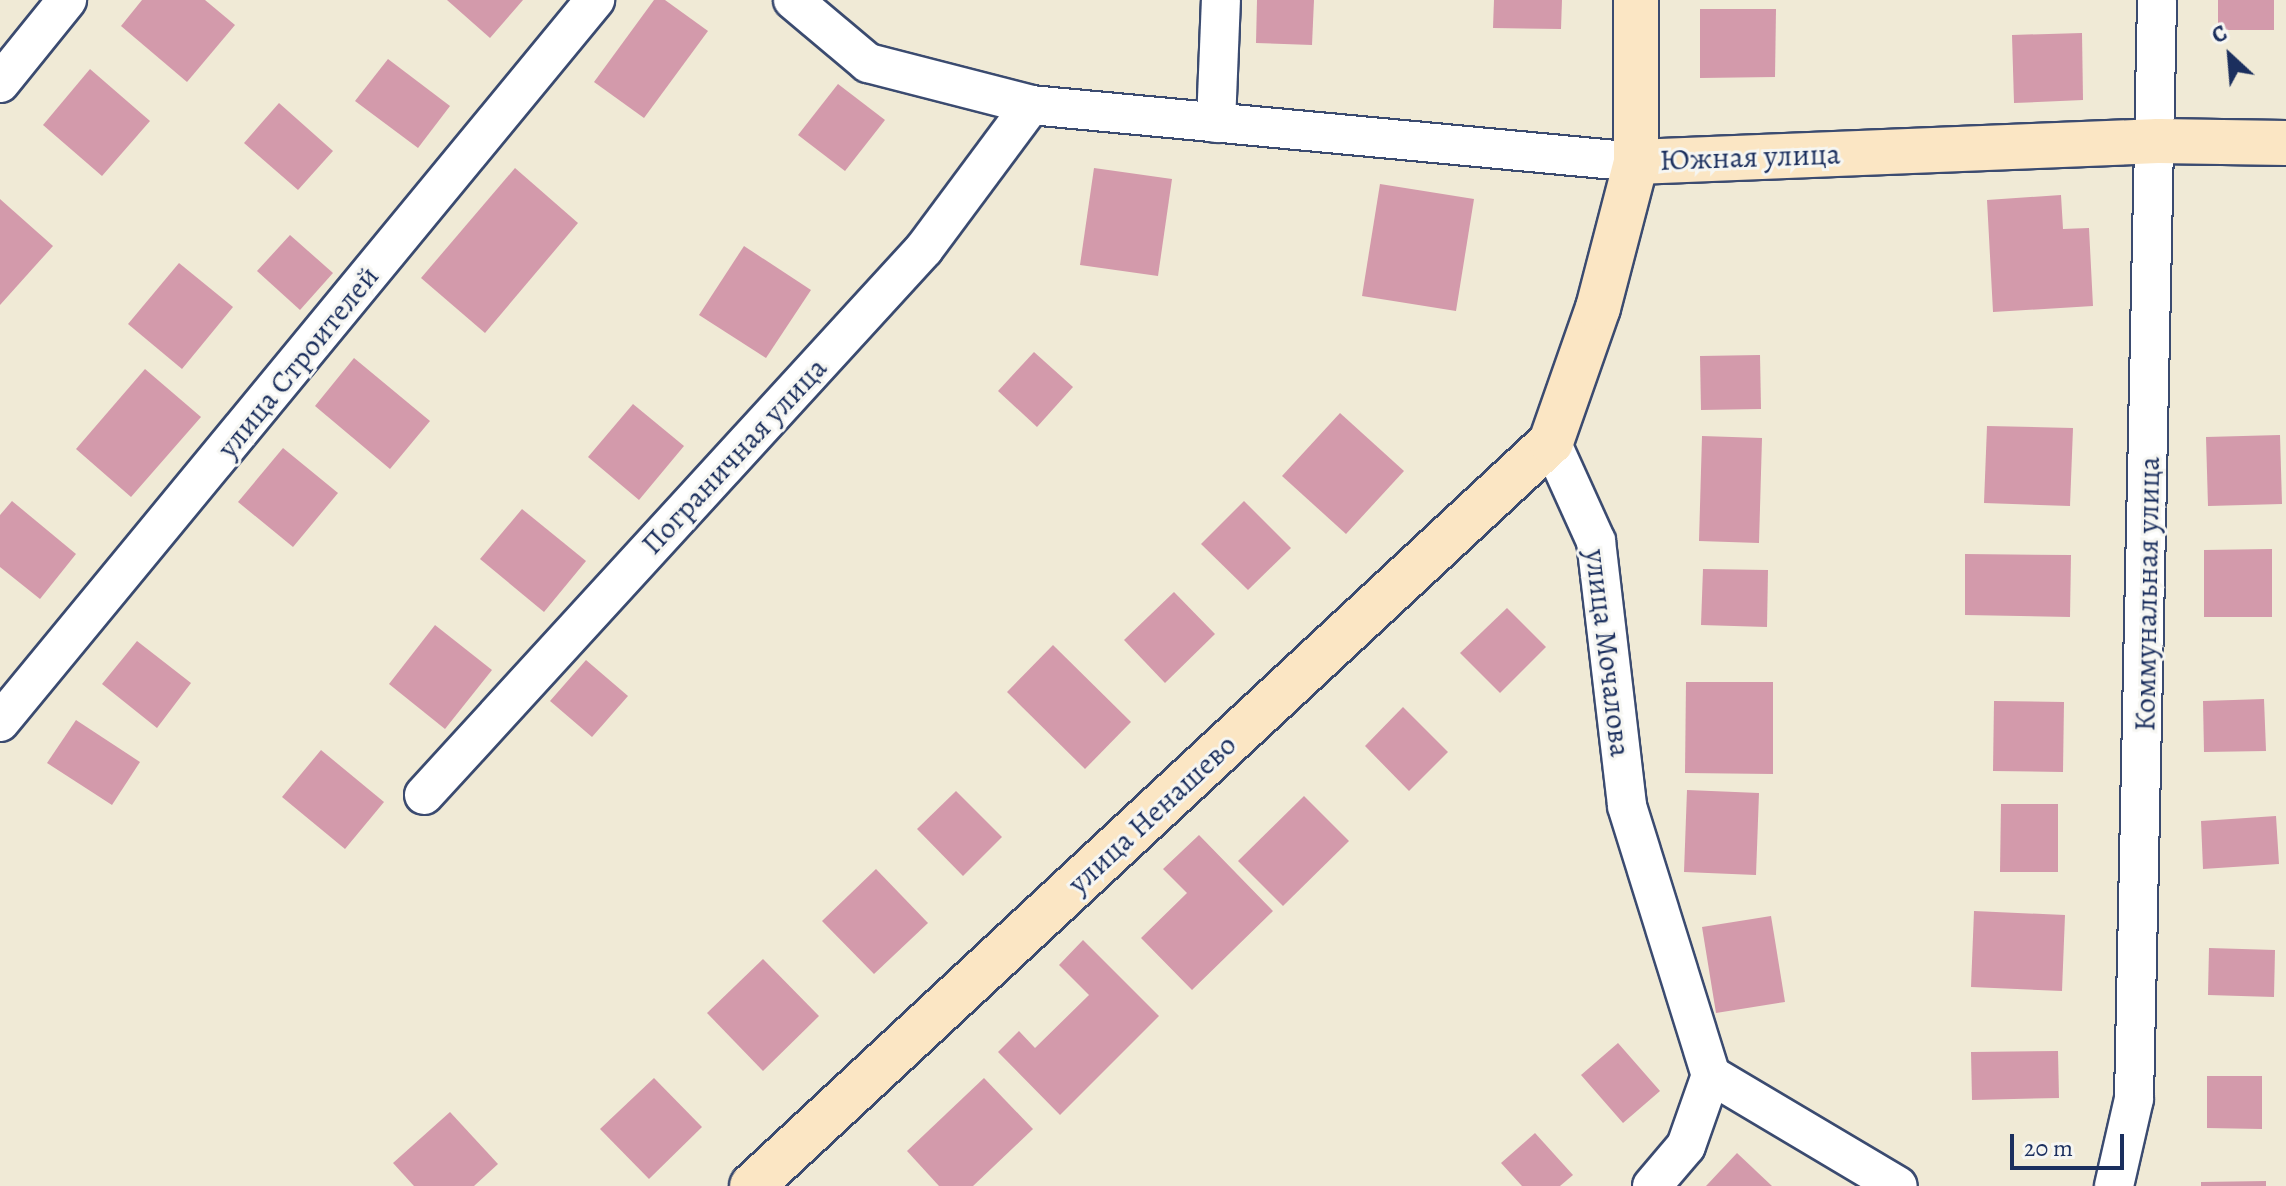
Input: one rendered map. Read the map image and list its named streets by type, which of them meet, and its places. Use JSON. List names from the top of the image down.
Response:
{
  "streets": {
    "street": [
      "Южная улица",
      "улица Строителей",
      "Пограничная улица",
      "Коммунальная улица",
      "улица Мочалова",
      "улица Ненашево"
    ]
  },
  "crossings": [
    ["Южная улица", "Пограничная улица"],
    ["Южная улица", "Коммунальная улица"],
    ["улица Мочалова", "улица Ненашево"]
  ],
  "scale_bar": "20 m",
  "north": "top left"
}
